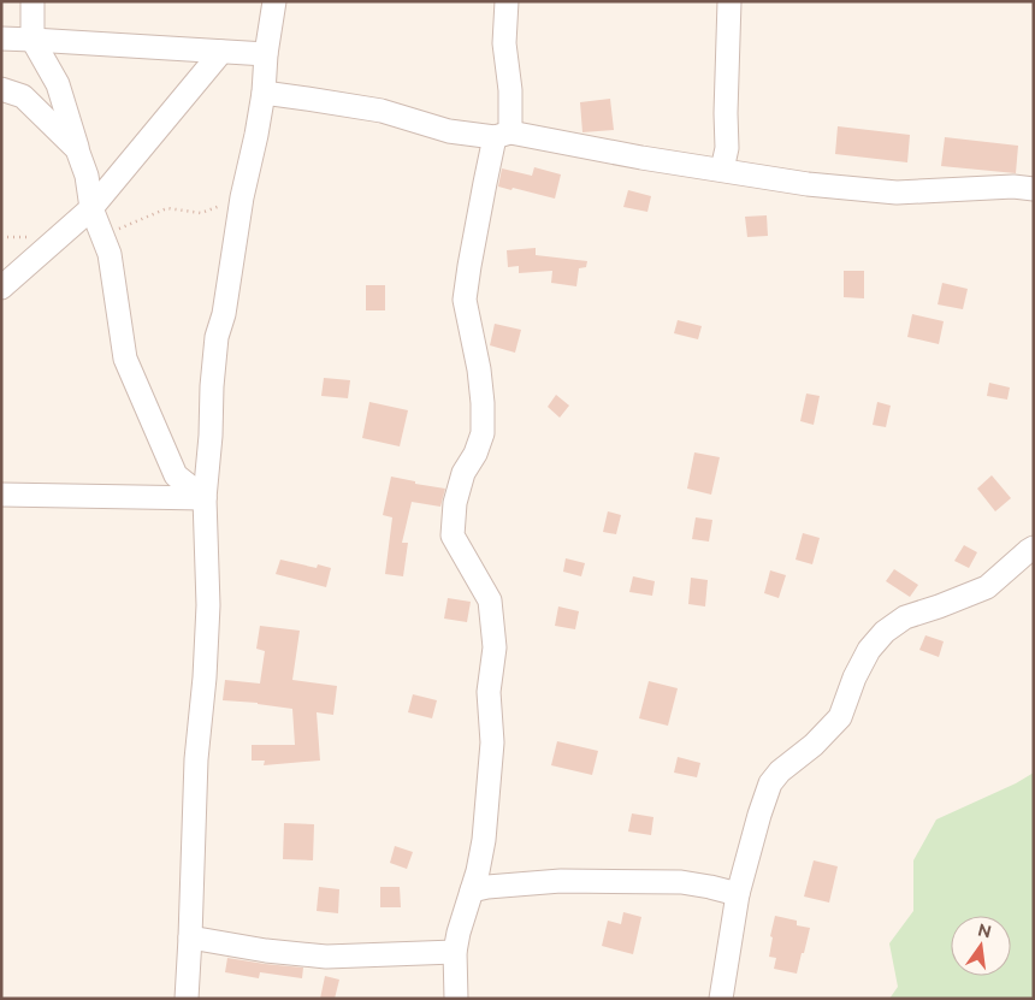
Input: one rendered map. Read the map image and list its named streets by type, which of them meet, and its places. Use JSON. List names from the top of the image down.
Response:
{
  "north": "top"
}
